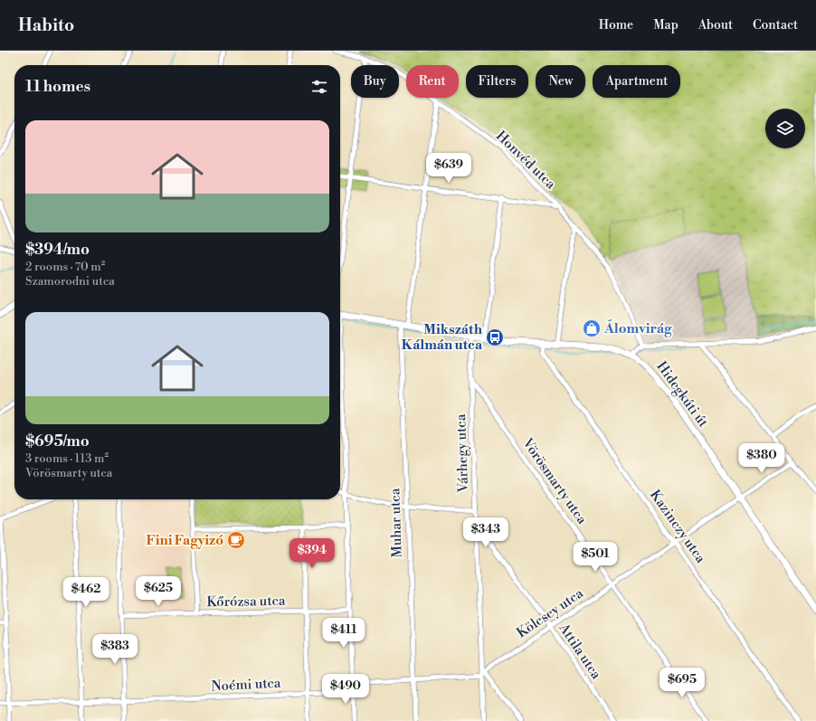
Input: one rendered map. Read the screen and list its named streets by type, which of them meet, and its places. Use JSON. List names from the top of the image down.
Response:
{
  "streets": {
    "main road": ["Hidegkúti út"],
    "street": [
      "Honvéd utca",
      "Várhegy utca",
      "Vörösmarty utca",
      "Muhar utca",
      "Kazinczy utca",
      "Kőrózsa utca",
      "Kölcsey utca",
      "Attila utca",
      "Noémi utca"
    ]
  },
  "crossings": [
    ["Honvéd utca", "Muhar utca"],
    ["Hidegkúti út", "Várhegy utca"],
    ["Hidegkúti út", "Muhar utca"],
    ["Hidegkúti út", "Kazinczy utca"],
    ["Hidegkúti út", "Kölcsey utca"],
    ["Várhegy utca", "Vörösmarty utca"],
    ["Várhegy utca", "Kölcsey utca"],
    ["Várhegy utca", "Attila utca"],
    ["Várhegy utca", "Noémi utca"],
    ["Vörösmarty utca", "Kölcsey utca"],
    ["Muhar utca", "Noémi utca"],
    ["Kazinczy utca", "Kölcsey utca"],
    ["Kölcsey utca", "Attila utca"],
    ["Kölcsey utca", "Noémi utca"]
  ],
  "places": {
    "shop": ["Álomvirág"],
    "bus stop": ["Mikszáth Kálmán utca"],
    "cafe": ["Fini Fagyizó"]
  },
  "page": {
    "header": "Habito",
    "nav": [
      "Home",
      "Map",
      "About",
      "Contact"
    ],
    "chip": [
      "Buy",
      "Rent",
      "Filters",
      "New",
      "Apartment"
    ],
    "heading": "11 homes",
    "list": [
      {
        "name": "$394/mo",
        "note": "2 rooms · 70 m² · Szamorodni utca"
      },
      {
        "name": "$695/mo",
        "note": "3 rooms · 113 m² · Vörösmarty utca"
      }
    ],
    "price": [
      "$639",
      "$380",
      "$343",
      "$394",
      "$501",
      "$625",
      "$462",
      "$411",
      "$383",
      "$695",
      "$490"
    ]
  }
}
